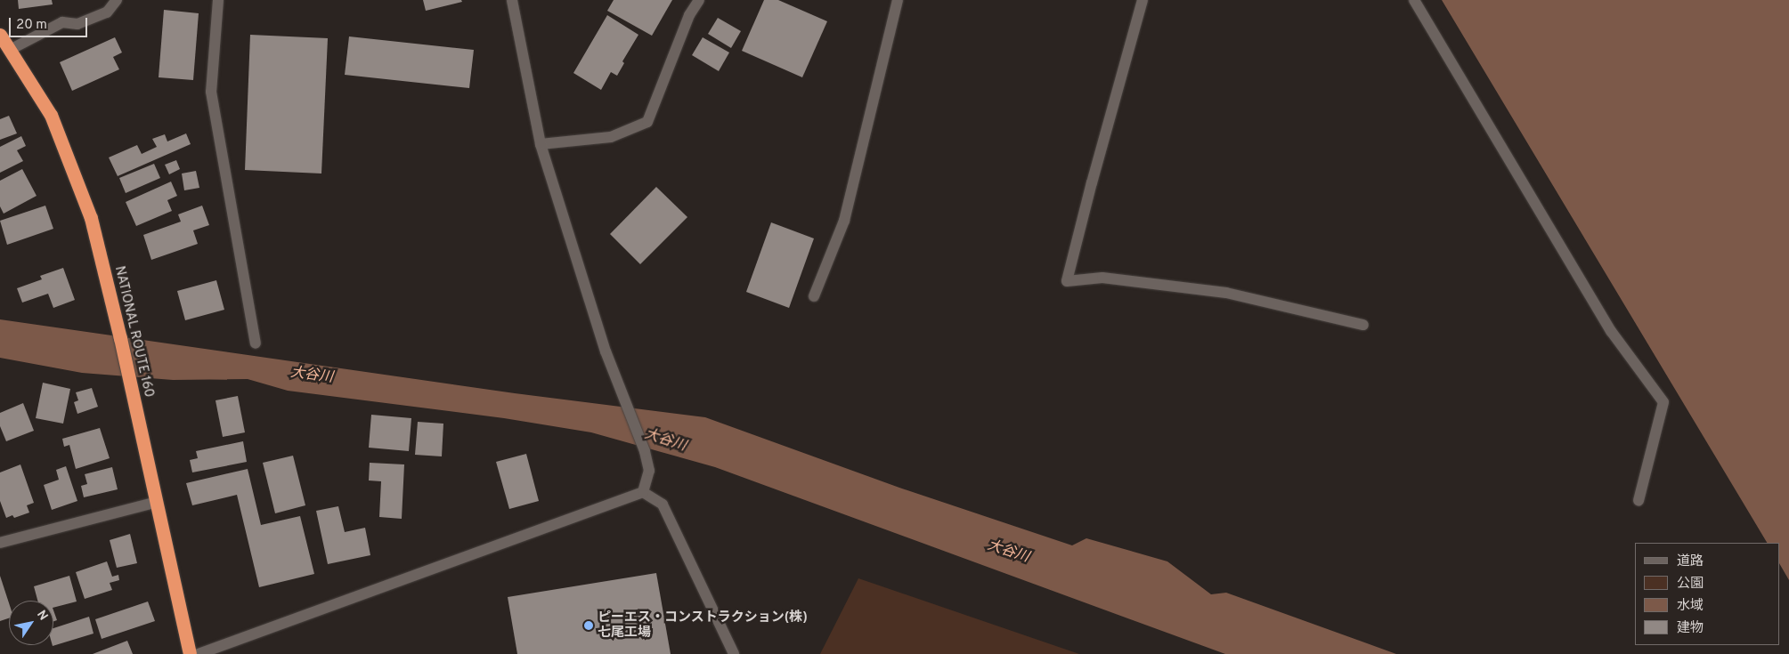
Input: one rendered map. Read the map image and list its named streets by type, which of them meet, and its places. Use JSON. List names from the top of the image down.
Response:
{
  "streets": {
    "highway": ["NATIONAL ROUTE 160"]
  },
  "water": ["大谷川"],
  "places": ["ピーエス・コンストラクション(株) 七尾工場"],
  "legend": [
    "道路",
    "公園",
    "水域",
    "建物"
  ],
  "scale_bar": "20 m",
  "north": "top right"
}
